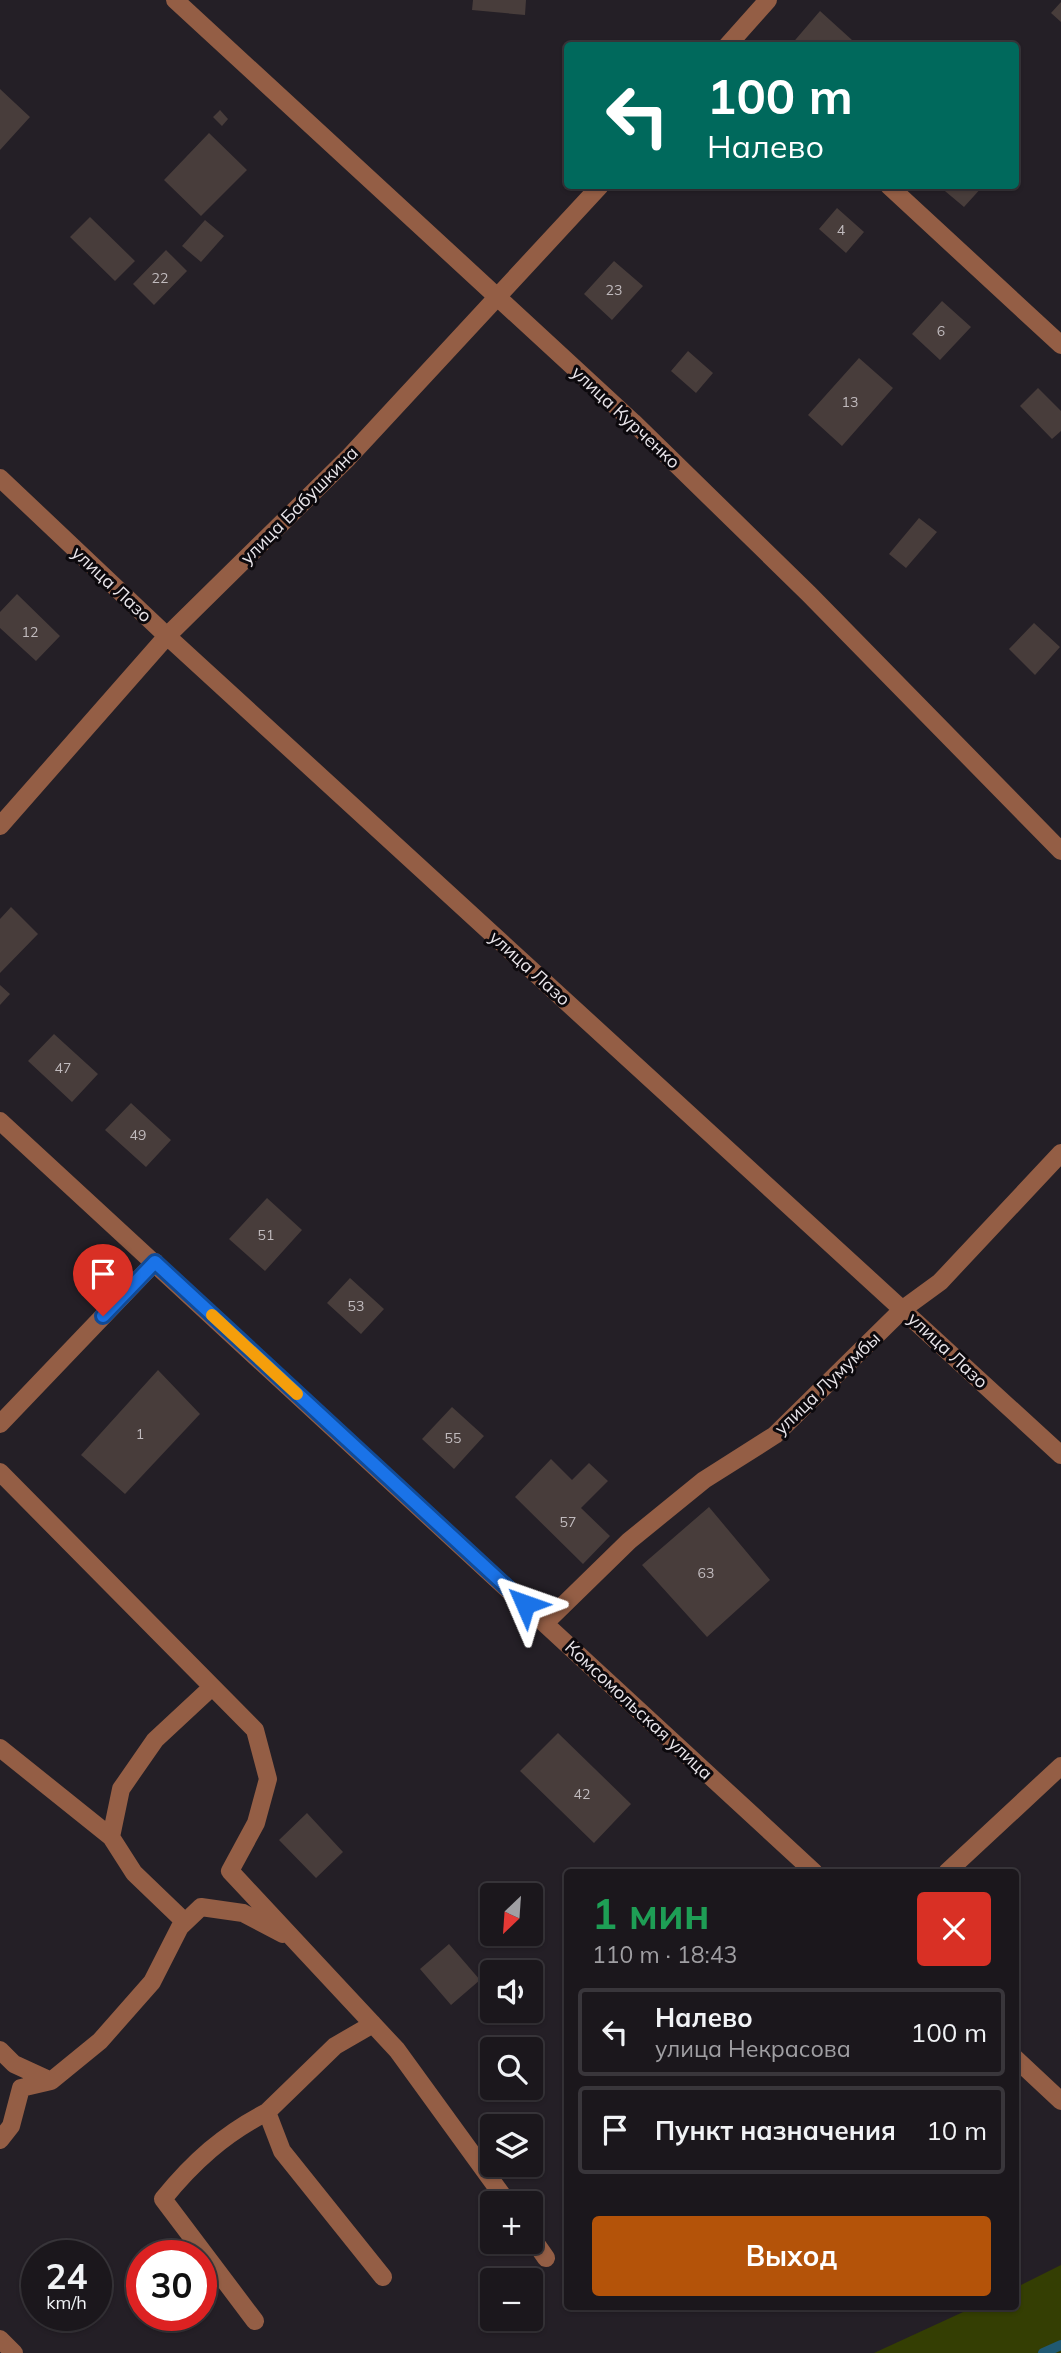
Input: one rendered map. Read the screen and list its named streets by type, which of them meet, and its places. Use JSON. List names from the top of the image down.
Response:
{
  "streets": {
    "street": [
      "улица Курченко",
      "улица Бабушкина",
      "улица Лазо",
      "улица Лумумбы",
      "Комсомольская улица"
    ]
  },
  "crossings": [
    ["улица Курченко", "улица Бабушкина"],
    ["улица Бабушкина", "улица Лазо"],
    ["улица Лазо", "улица Лумумбы"],
    ["улица Лумумбы", "Комсомольская улица"]
  ],
  "house_numbers": [
    "4",
    "22",
    "23",
    "6",
    "13",
    "12",
    "47",
    "49",
    "51",
    "53",
    "1",
    "55",
    "57",
    "63",
    "42"
  ],
  "north": "bottom left",
  "page": {
    "turn": ["100 m", "Налево"],
    "heading": ["1 мин", "110 m · 18:43"],
    "map_buttons": ["+", "−"],
    "list": [
      {
        "name": "Налево",
        "note": "улица Некрасова",
        "value": "100 m"
      },
      {
        "name": "Пункт назначения",
        "value": "10 m"
      }
    ],
    "buttons": "Выход",
    "speed": "24 km/h",
    "limit": "30"
  }
}
